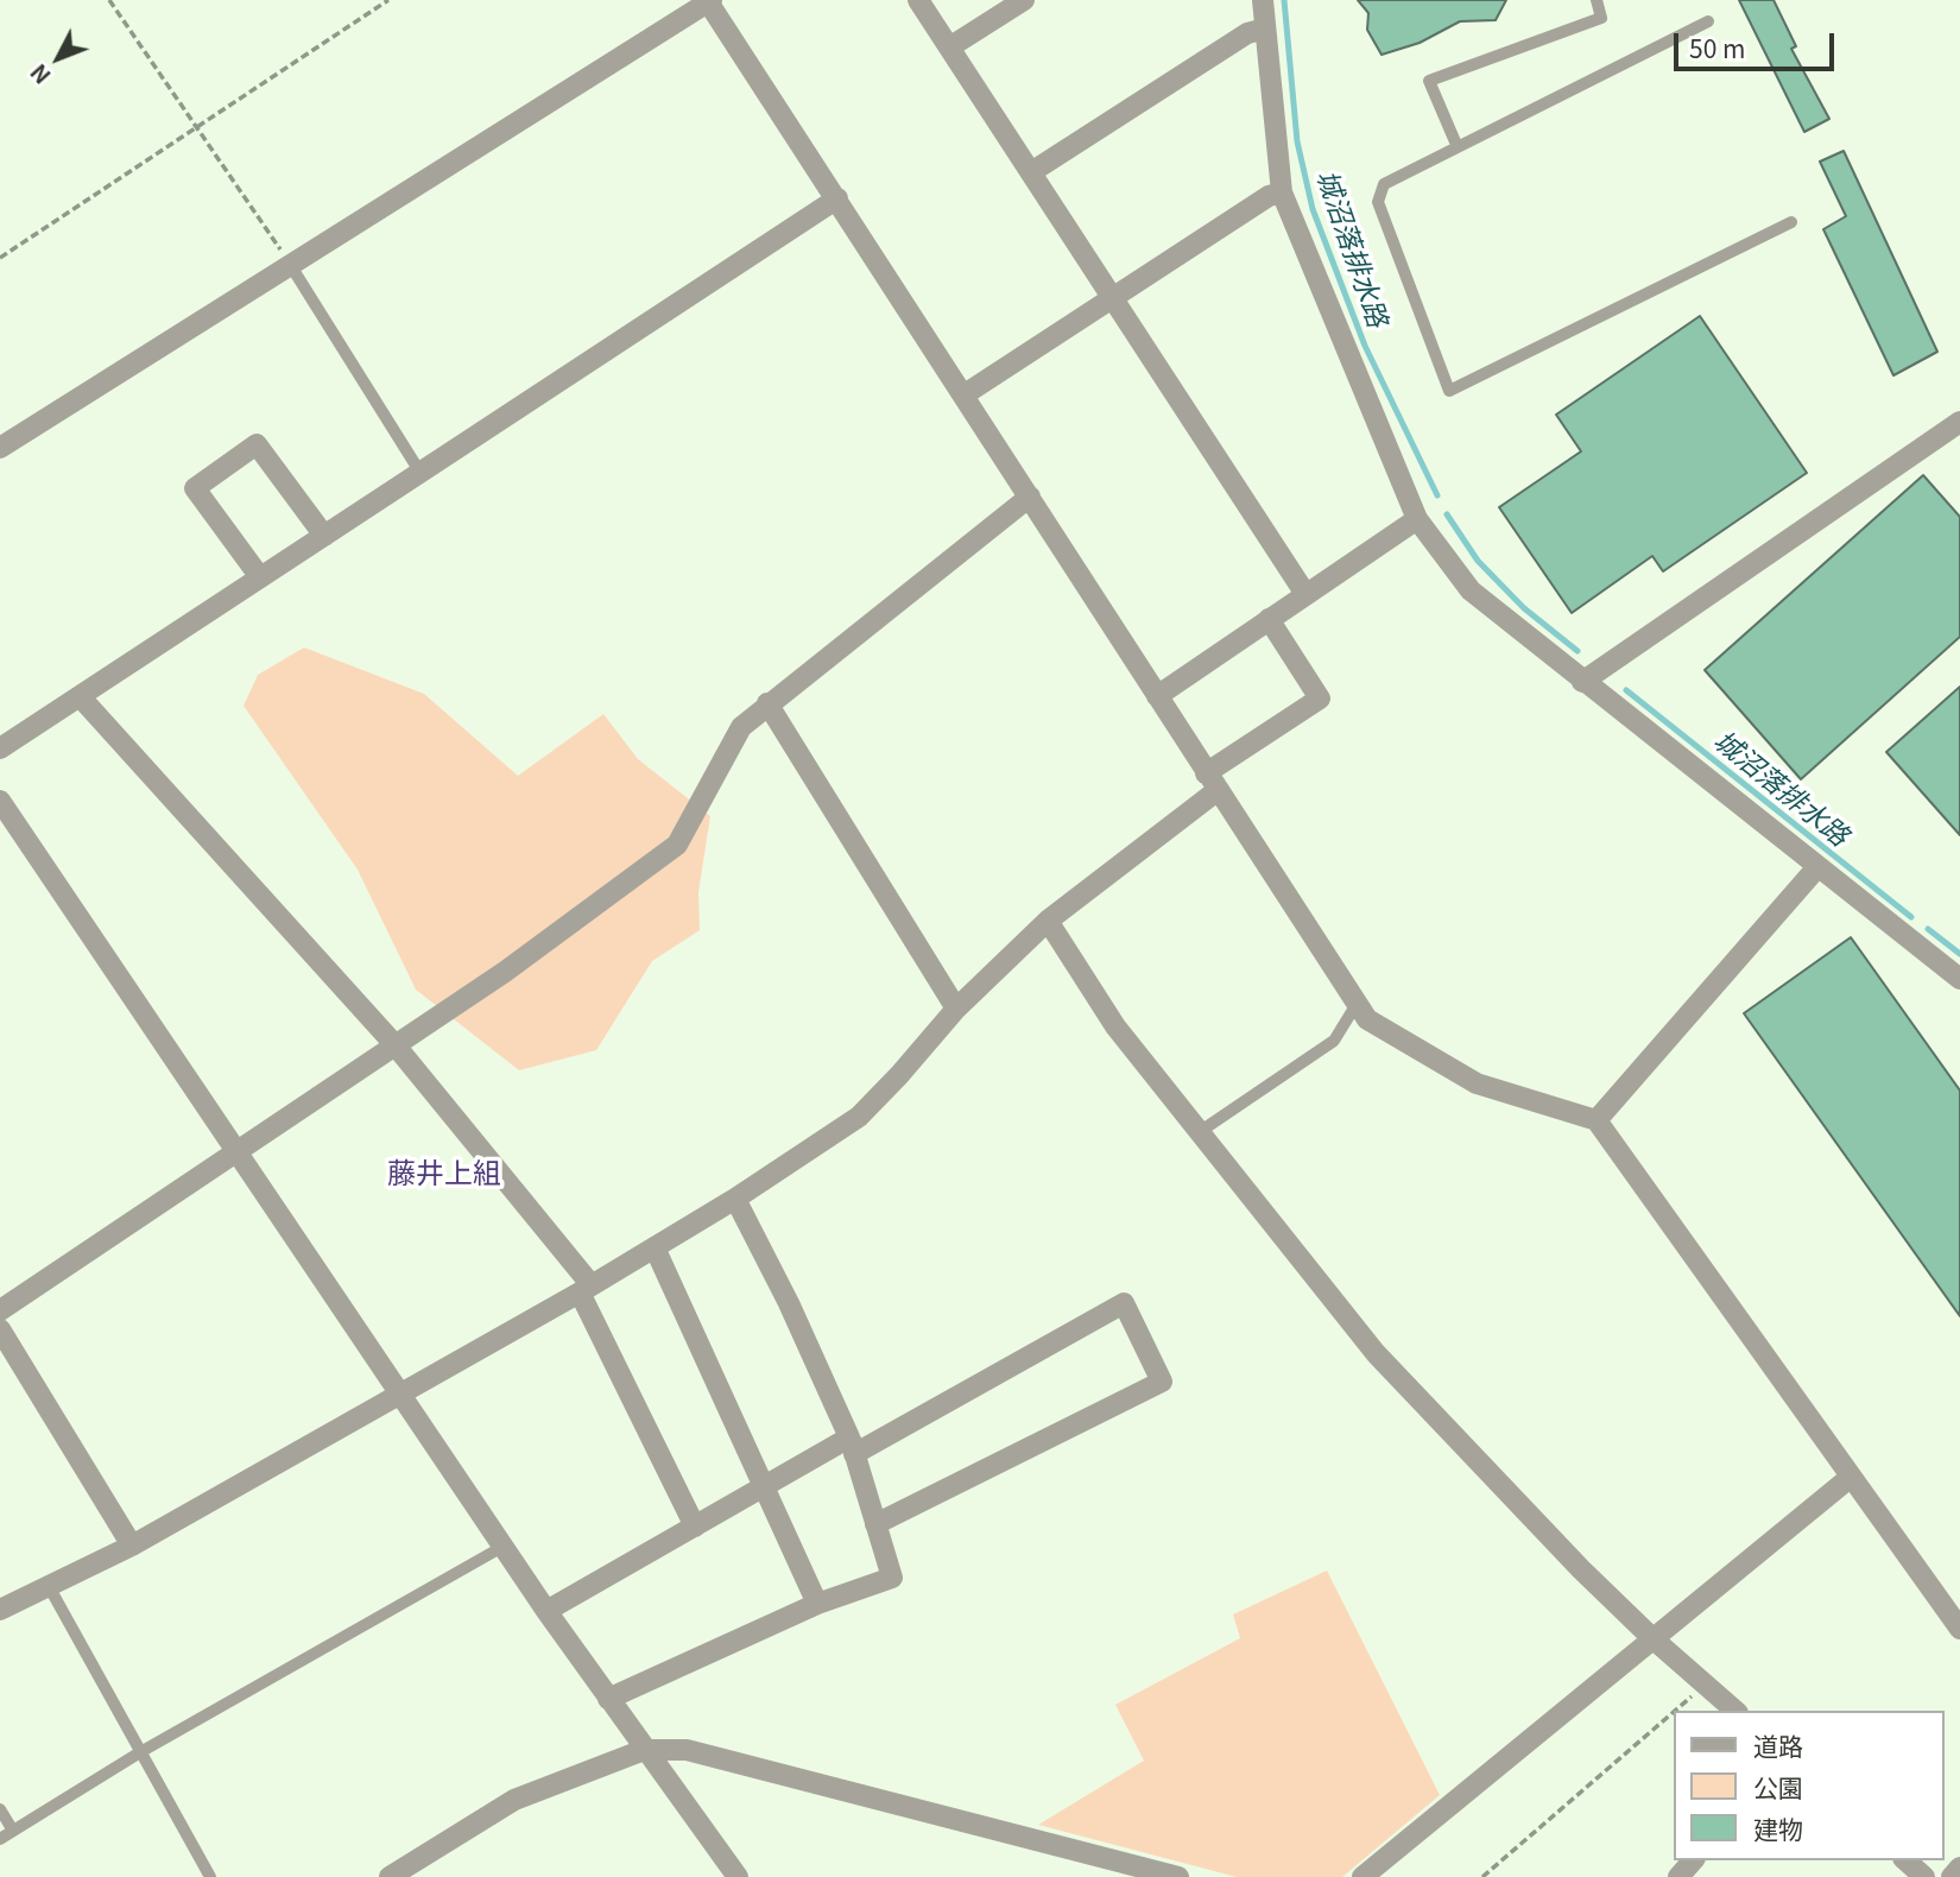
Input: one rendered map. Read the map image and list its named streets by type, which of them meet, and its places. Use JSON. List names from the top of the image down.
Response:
{
  "districts": ["藤井上組"],
  "water": ["城沼落排水路"],
  "legend": ["道路", "公園", "建物"],
  "scale_bar": "50 m",
  "north": "bottom left"
}
